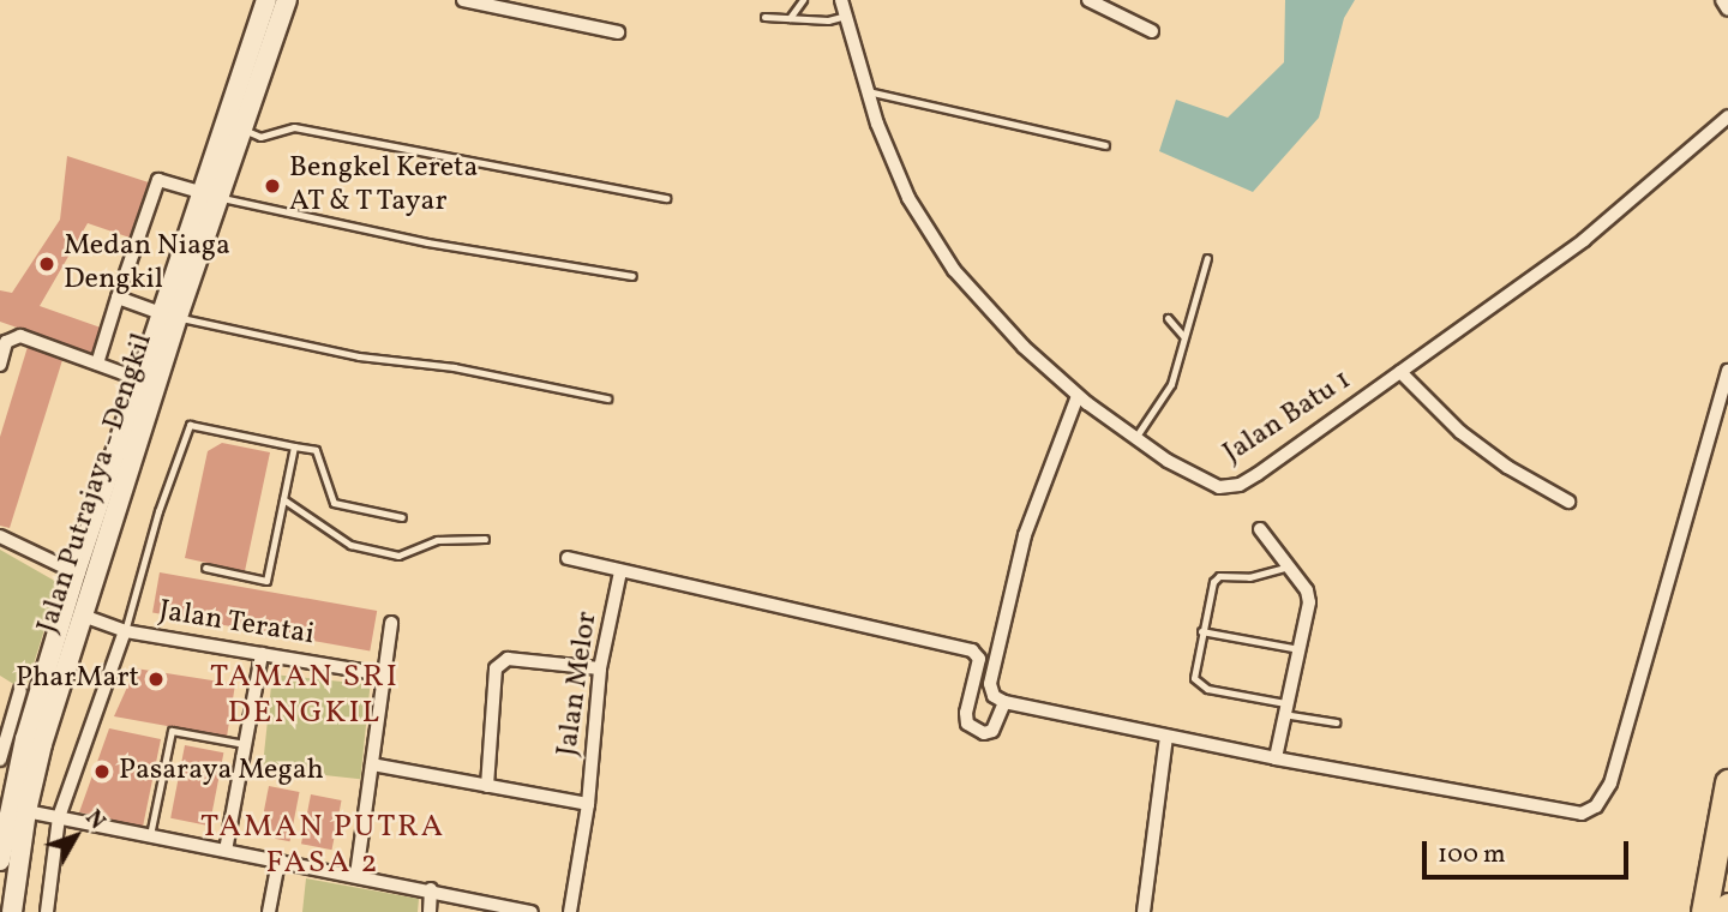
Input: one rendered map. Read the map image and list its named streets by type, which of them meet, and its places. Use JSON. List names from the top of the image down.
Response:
{
  "streets": {
    "main road": ["Jalan Putrajaya - Dengkil"],
    "street": ["Jalan Batu 1", "Jalan Teratai", "Jalan Melor"]
  },
  "crossings": [
    ["Jalan Putrajaya - Dengkil", "Jalan Teratai"]
  ],
  "districts": ["TAMAN SRI DENGKIL", "TAMAN PUTRA FASA 2"],
  "places": [
    "Bengkel Kereta AT & T Tayar",
    "Medan Niaga Dengkil",
    "PharMart",
    "Pasaraya Megah"
  ],
  "scale_bar": "100 m",
  "north": "top right"
}
